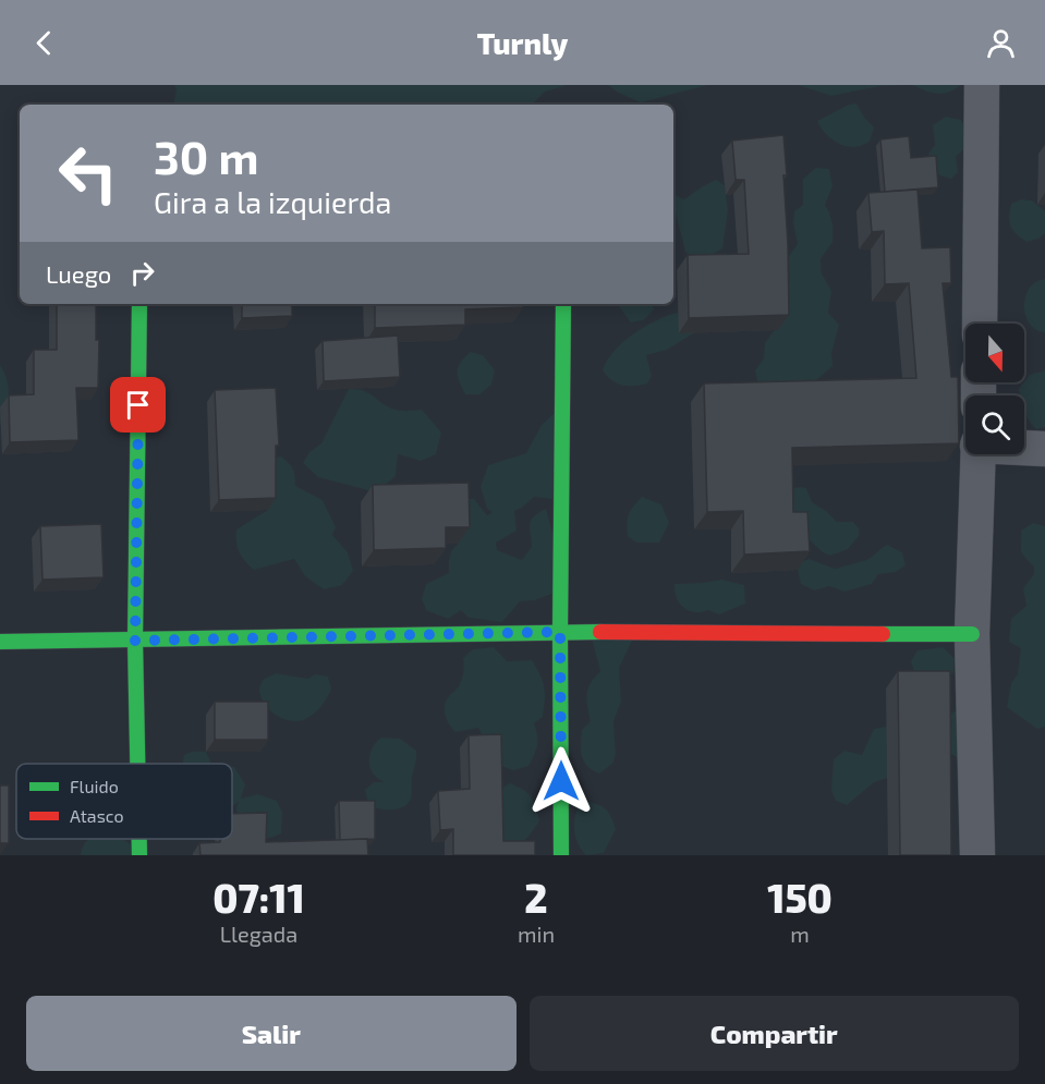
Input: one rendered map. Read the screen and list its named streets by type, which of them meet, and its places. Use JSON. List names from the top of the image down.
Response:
{
  "legend": ["Fluido", "Atasco"],
  "north": "bottom",
  "page": {
    "header": "Turnly",
    "turn": ["30 m", "Gira a la izquierda"],
    "then": "Luego",
    "eta": [
      "07:11",
      "Llegada",
      "2",
      "min",
      "150",
      "m"
    ],
    "buttons": ["Salir", "Compartir"]
  }
}
